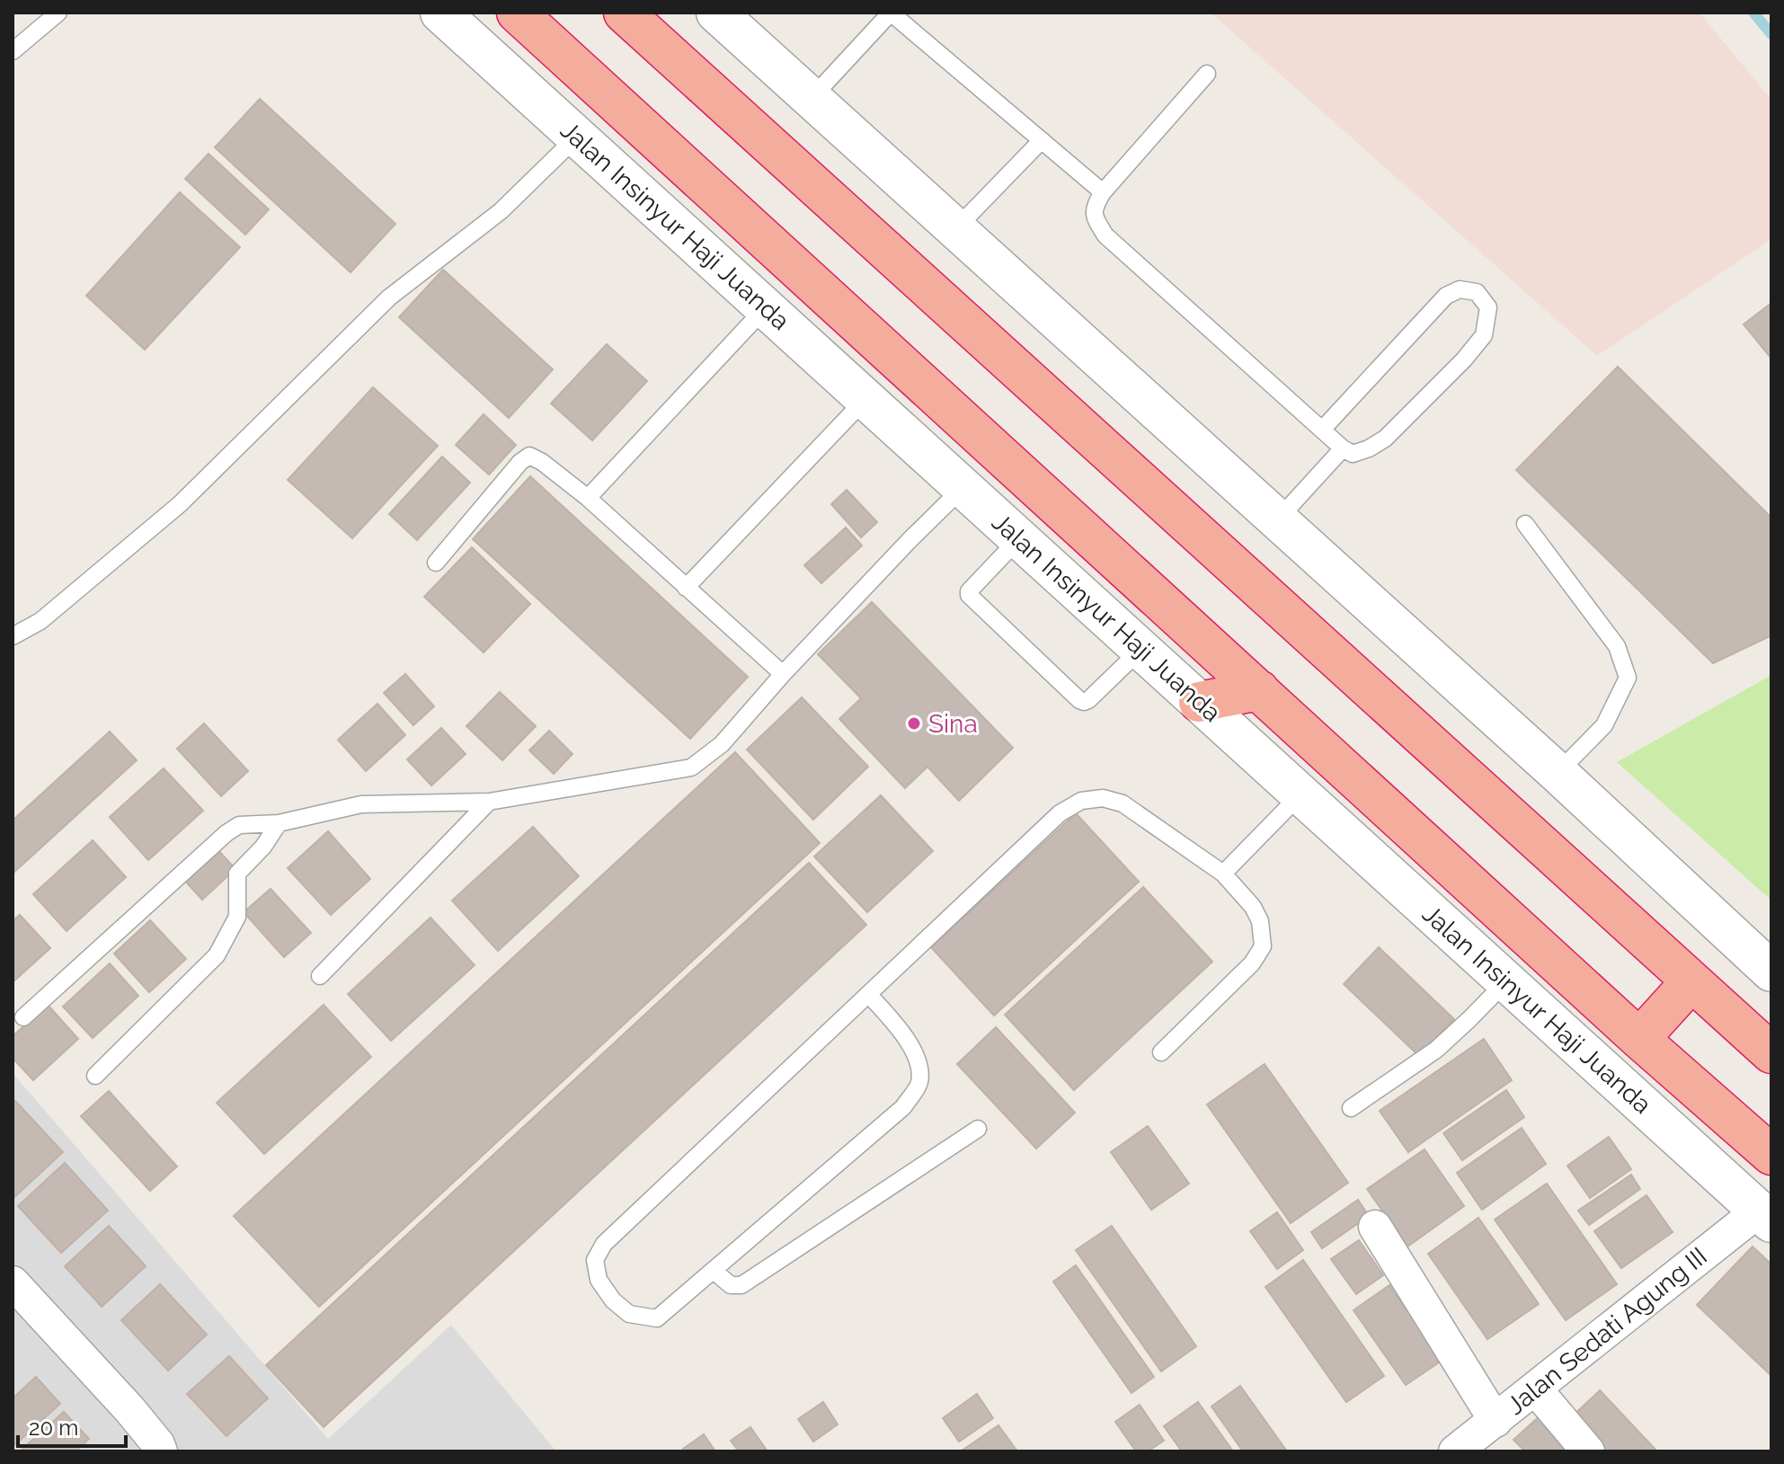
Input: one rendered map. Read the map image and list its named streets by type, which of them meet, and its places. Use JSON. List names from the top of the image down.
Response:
{
  "streets": {
    "highway": ["Jalan Insinyur Haji Juanda"],
    "street": ["Jalan Sedati Agung III"]
  },
  "crossings": [
    ["Jalan Insinyur Haji Juanda", "Jalan Sedati Agung III"]
  ],
  "places": ["Sina"],
  "scale_bar": "20 m"
}
